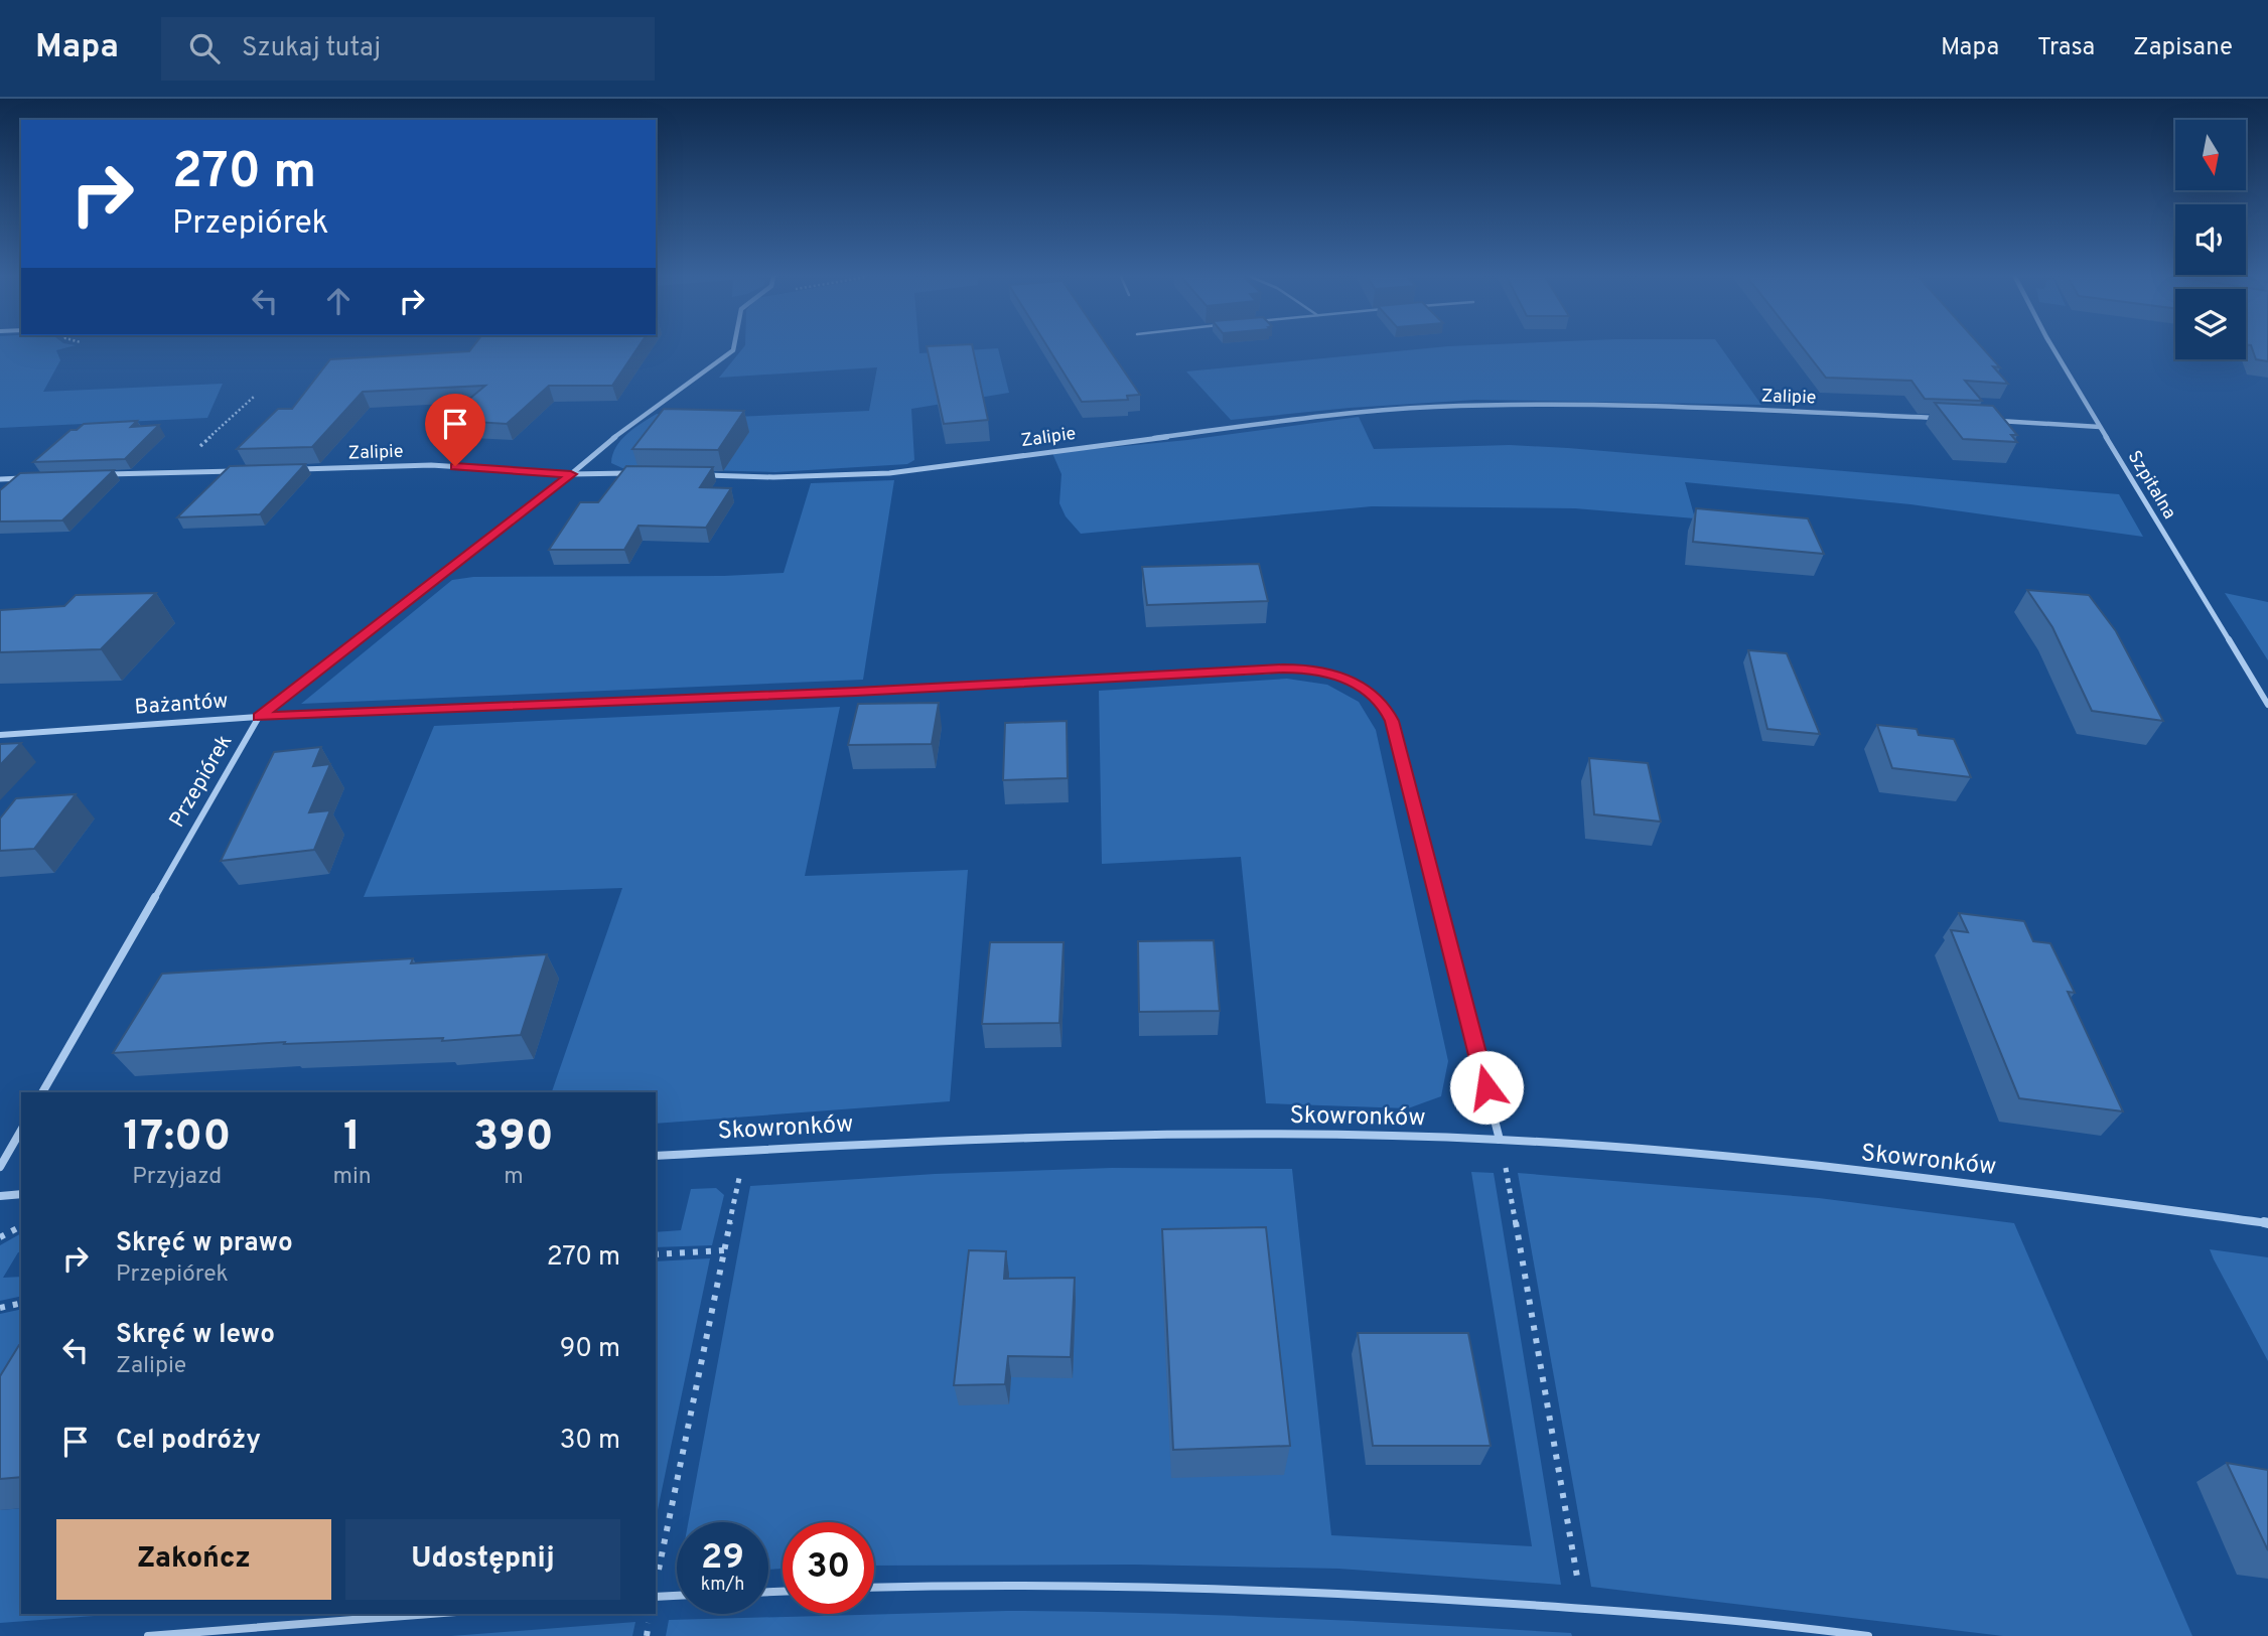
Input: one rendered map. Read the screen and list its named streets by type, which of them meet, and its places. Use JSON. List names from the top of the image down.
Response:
{
  "streets": {
    "street": [
      "Zalipie",
      "Szpitalna",
      "Bażantów",
      "Przepiórek",
      "Skowronków"
    ]
  },
  "crossings": [
    ["Zalipie", "Przepiórek"],
    ["Bażantów", "Przepiórek"],
    ["Bażantów", "Skowronków"]
  ],
  "north": "bottom",
  "page": {
    "header": "Mapa",
    "search": "Szukaj tutaj",
    "nav": ["Mapa", "Trasa", "Zapisane"],
    "turn": ["270 m", "Przepiórek"],
    "eta": [
      "17:00",
      "Przyjazd",
      "1",
      "min",
      "390",
      "m"
    ],
    "list": [
      {
        "name": "Skręć w prawo",
        "note": "Przepiórek",
        "value": "270 m"
      },
      {
        "name": "Skręć w lewo",
        "note": "Zalipie",
        "value": "90 m"
      },
      {
        "name": "Cel podróży",
        "value": "30 m"
      }
    ],
    "buttons": ["Zakończ", "Udostępnij"],
    "speed": "29 km/h",
    "limit": "30"
  }
}
